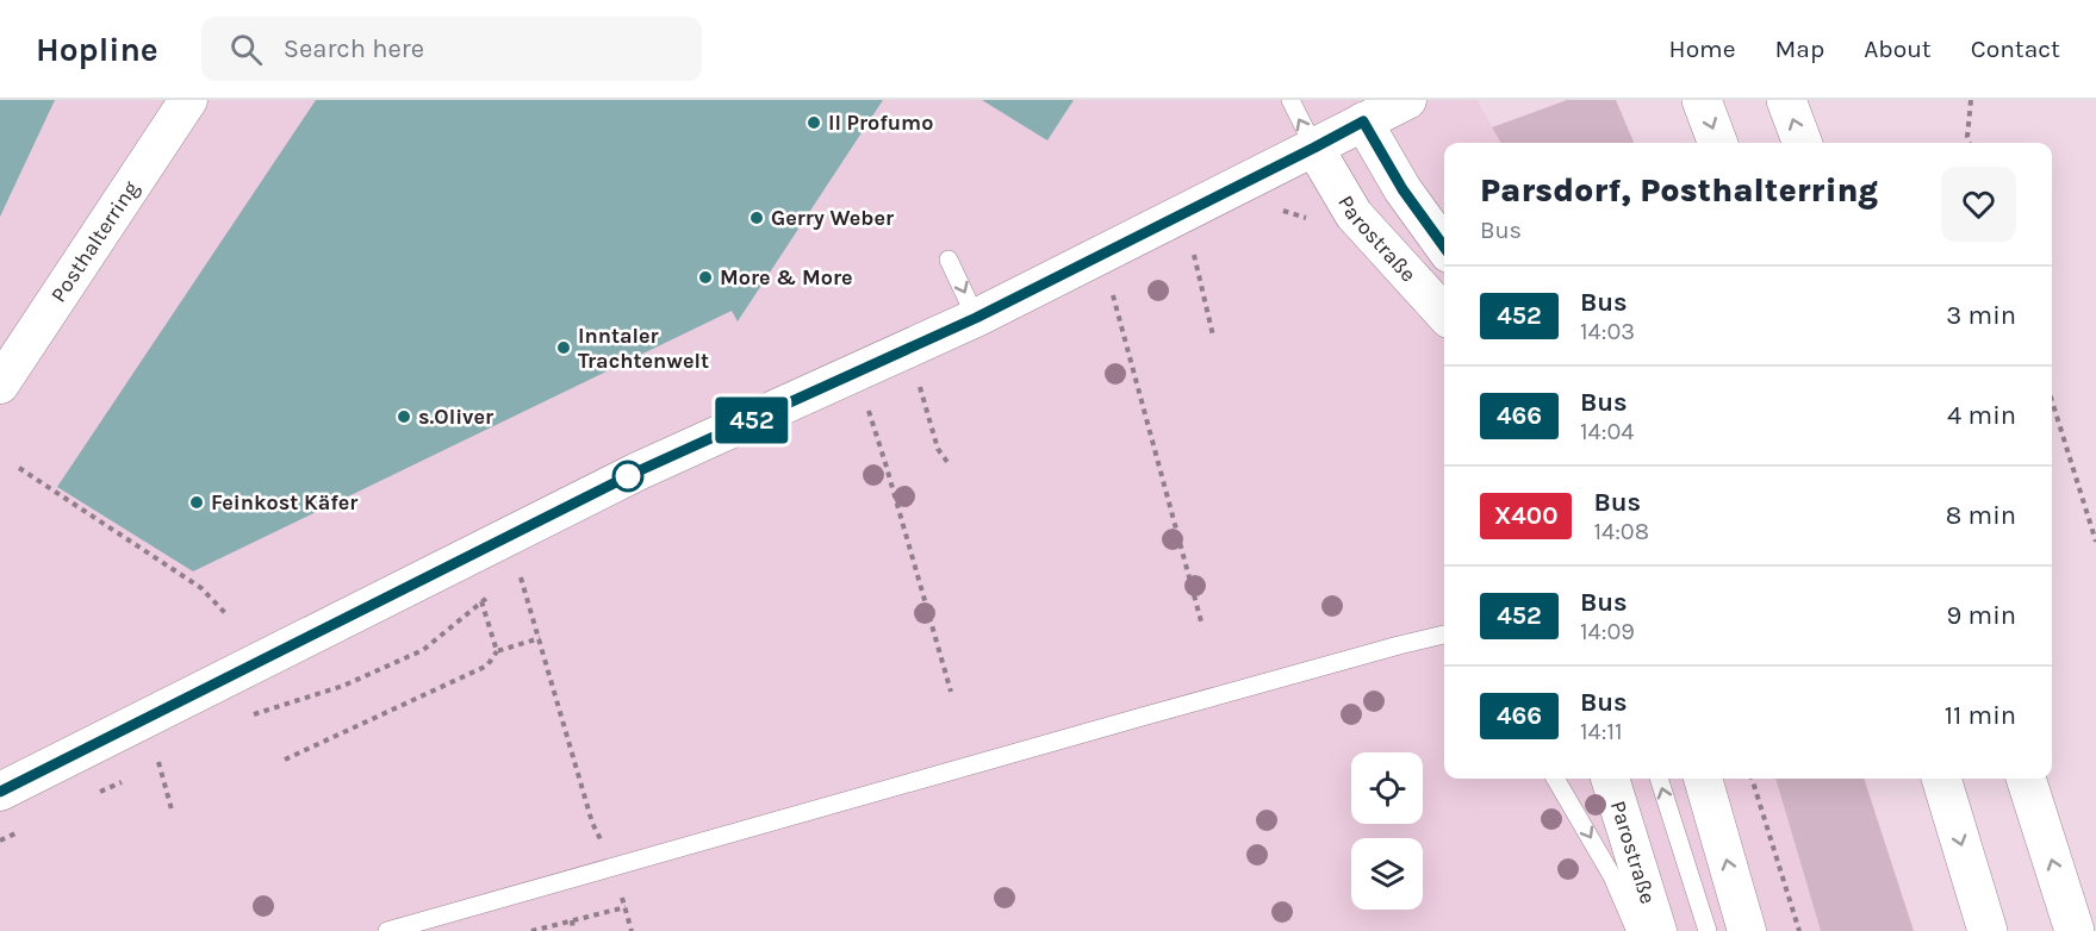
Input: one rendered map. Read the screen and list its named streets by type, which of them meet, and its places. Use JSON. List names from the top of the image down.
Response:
{
  "streets": {
    "street": ["Parostraße", "Posthalterring"]
  },
  "places": [
    "Il Profumo",
    "Gerry Weber",
    "More & More",
    "Inntaler Trachtenwelt",
    "s.Oliver",
    "Feinkost Käfer"
  ],
  "lines": ["bus line 452"],
  "page": {
    "header": "Hopline",
    "search": "Search here",
    "nav": [
      "Home",
      "Map",
      "About",
      "Contact"
    ],
    "on_map": "452",
    "heading": ["Parsdorf, Posthalterring", "Bus"],
    "list": [
      {
        "mark": "452",
        "name": "Bus",
        "note": "14:03",
        "value": "3 min"
      },
      {
        "mark": "466",
        "name": "Bus",
        "note": "14:04",
        "value": "4 min"
      },
      {
        "mark": "X400",
        "name": "Bus",
        "note": "14:08",
        "value": "8 min"
      },
      {
        "mark": "452",
        "name": "Bus",
        "note": "14:09",
        "value": "9 min"
      },
      {
        "mark": "466",
        "name": "Bus",
        "note": "14:11",
        "value": "11 min"
      }
    ]
  }
}
